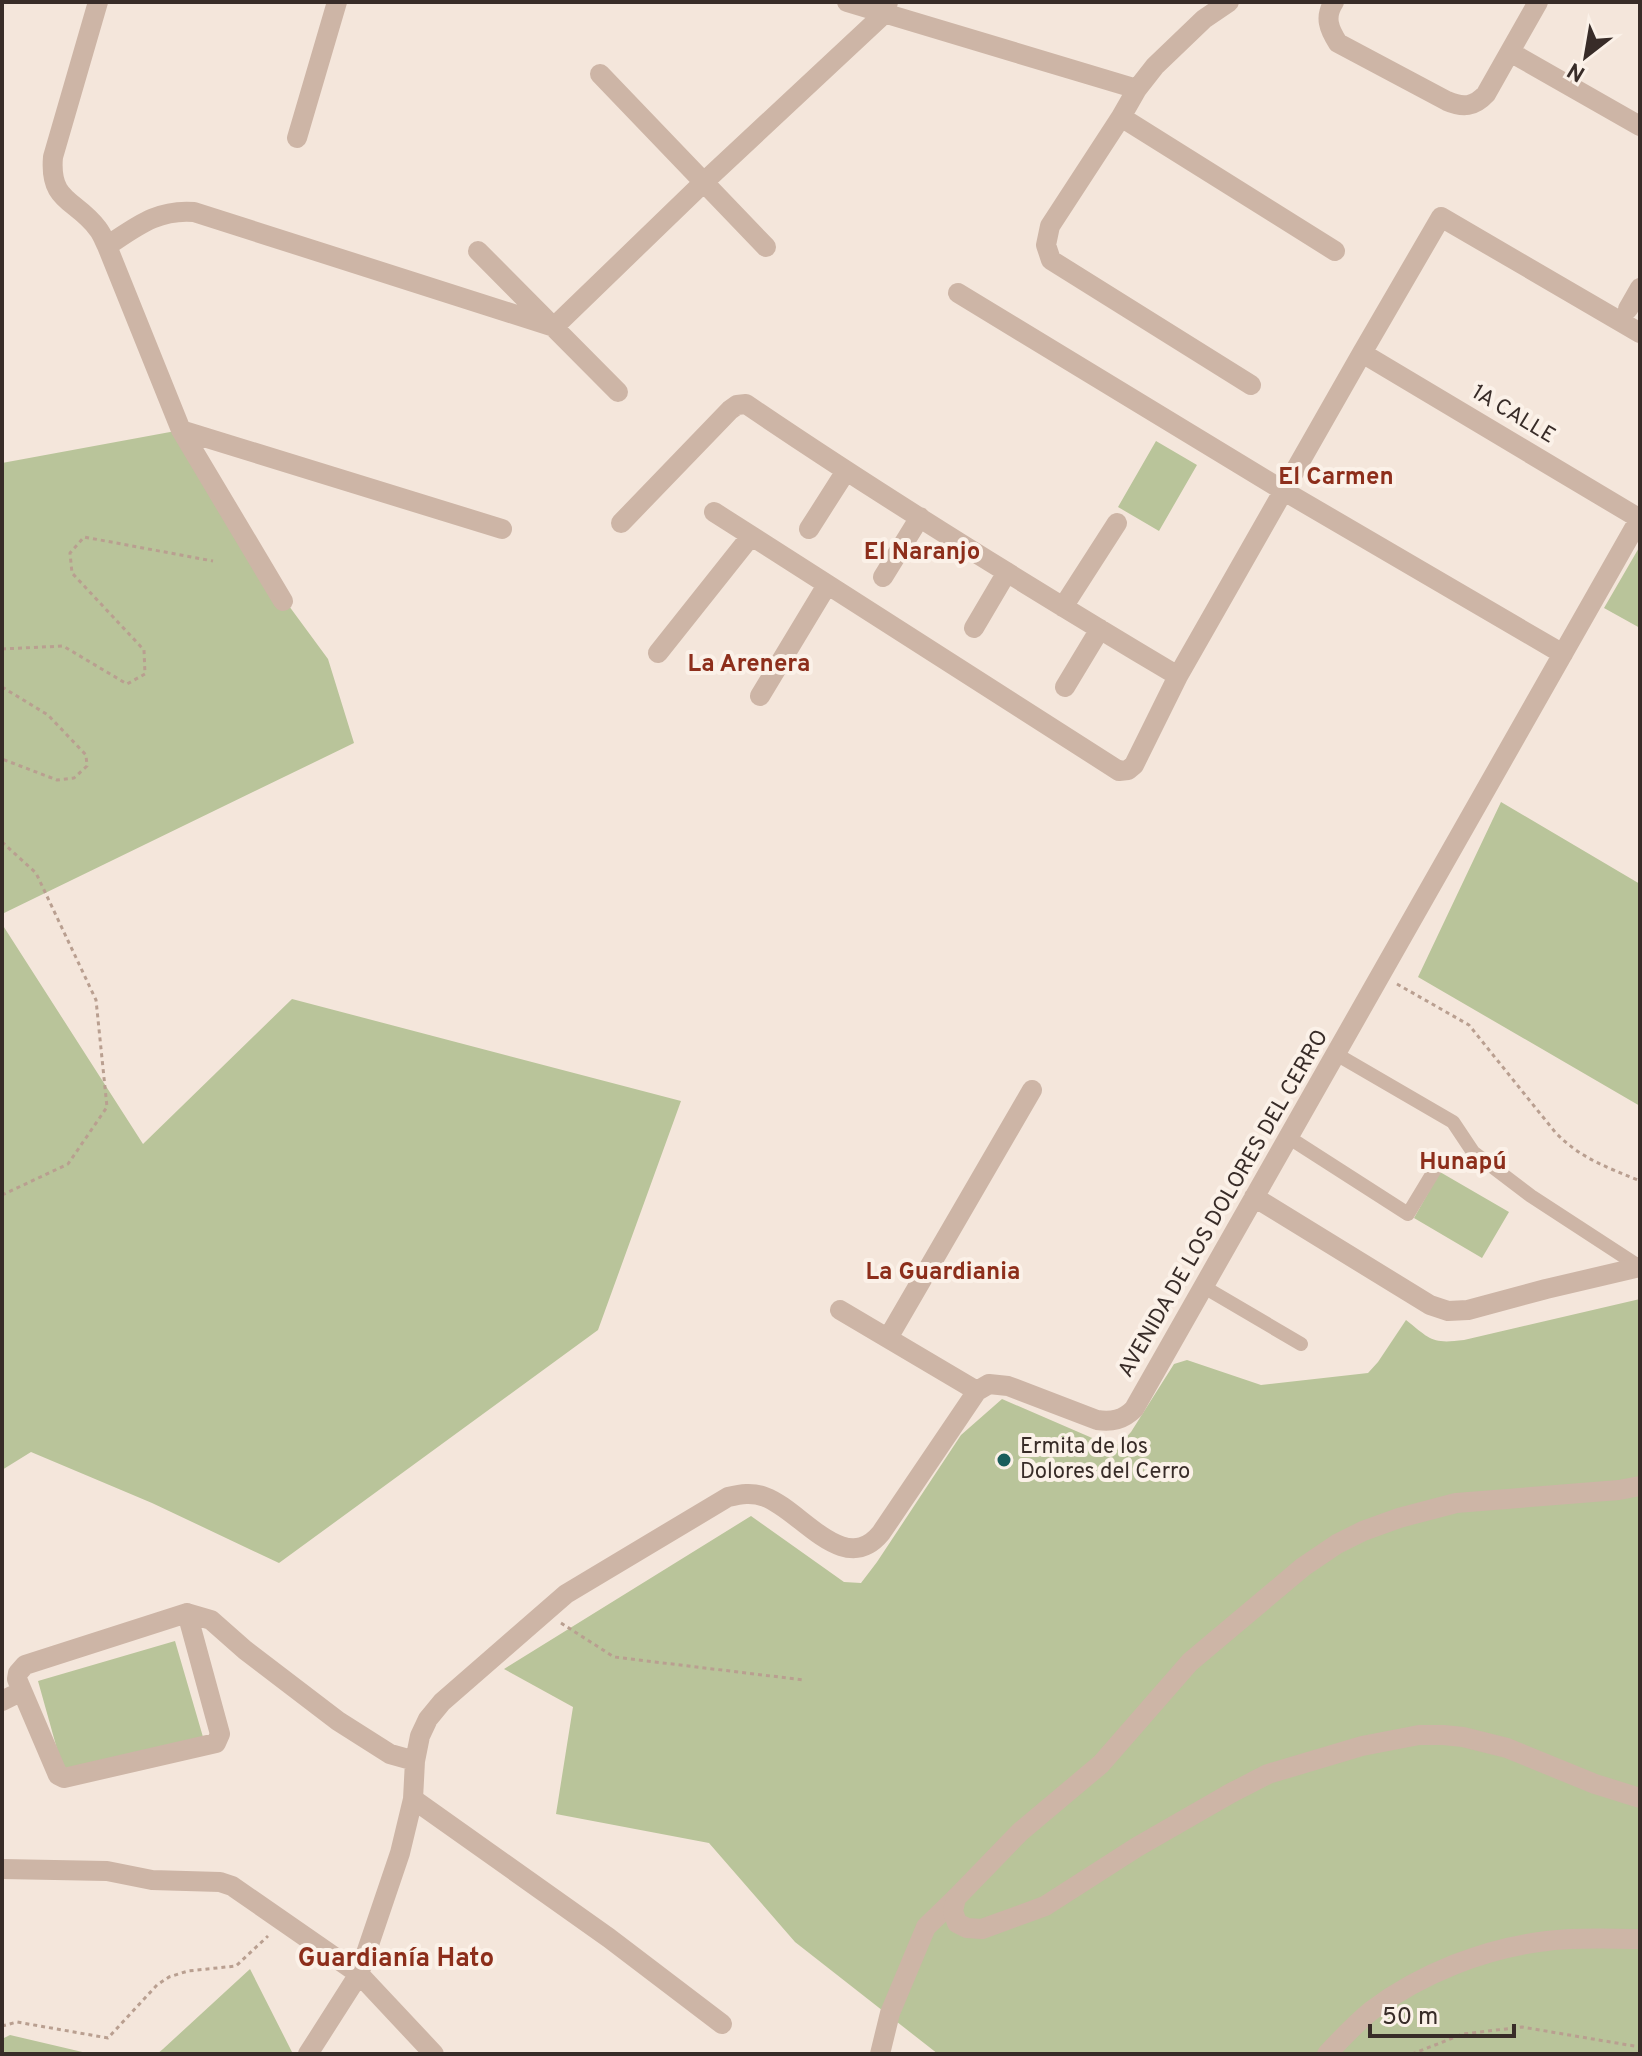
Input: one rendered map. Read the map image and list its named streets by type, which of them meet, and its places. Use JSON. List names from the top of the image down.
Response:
{
  "streets": {
    "street": ["1A CALLE", "AVENIDA DE LOS DOLORES DEL CERRO"]
  },
  "crossings": [
    ["1A CALLE", "AVENIDA DE LOS DOLORES DEL CERRO"]
  ],
  "districts": [
    "El Carmen",
    "El Naranjo",
    "La Arenera",
    "Hunapú",
    "La Guardiania",
    "Guardianía Hato"
  ],
  "places": ["Ermita de los Dolores del Cerro"],
  "scale_bar": "50 m",
  "north": "bottom left"
}
